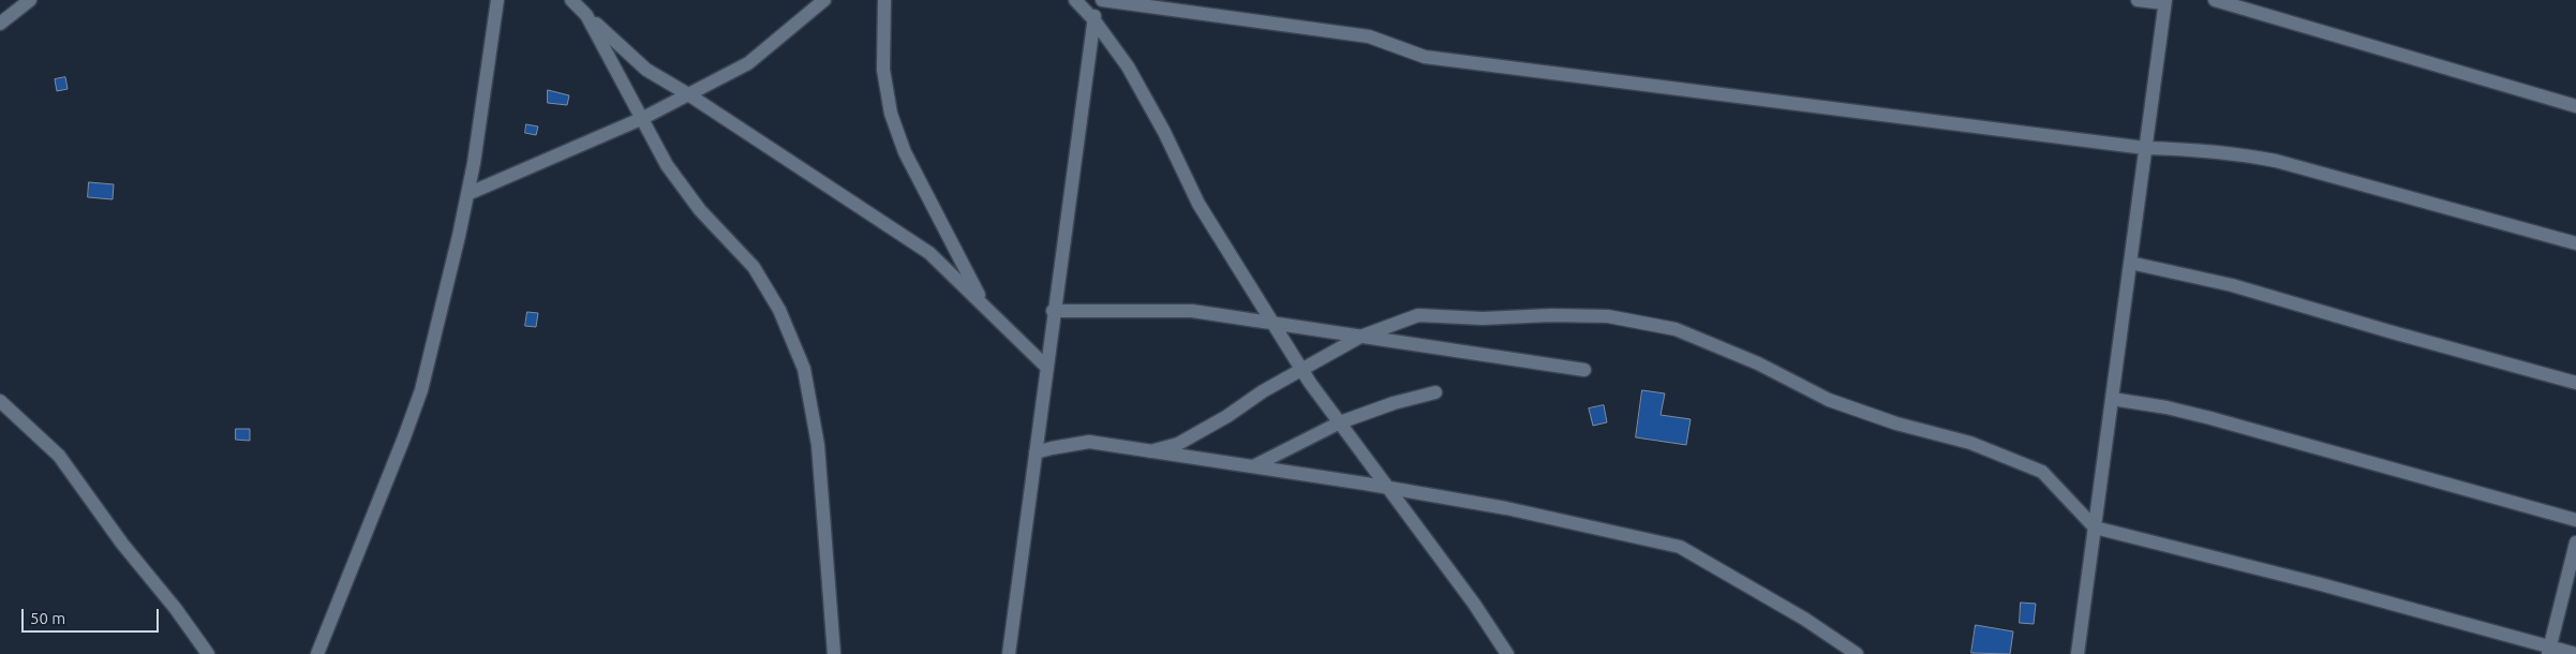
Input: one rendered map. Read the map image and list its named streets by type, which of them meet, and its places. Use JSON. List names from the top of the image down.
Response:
{
  "scale_bar": "50 m"
}
